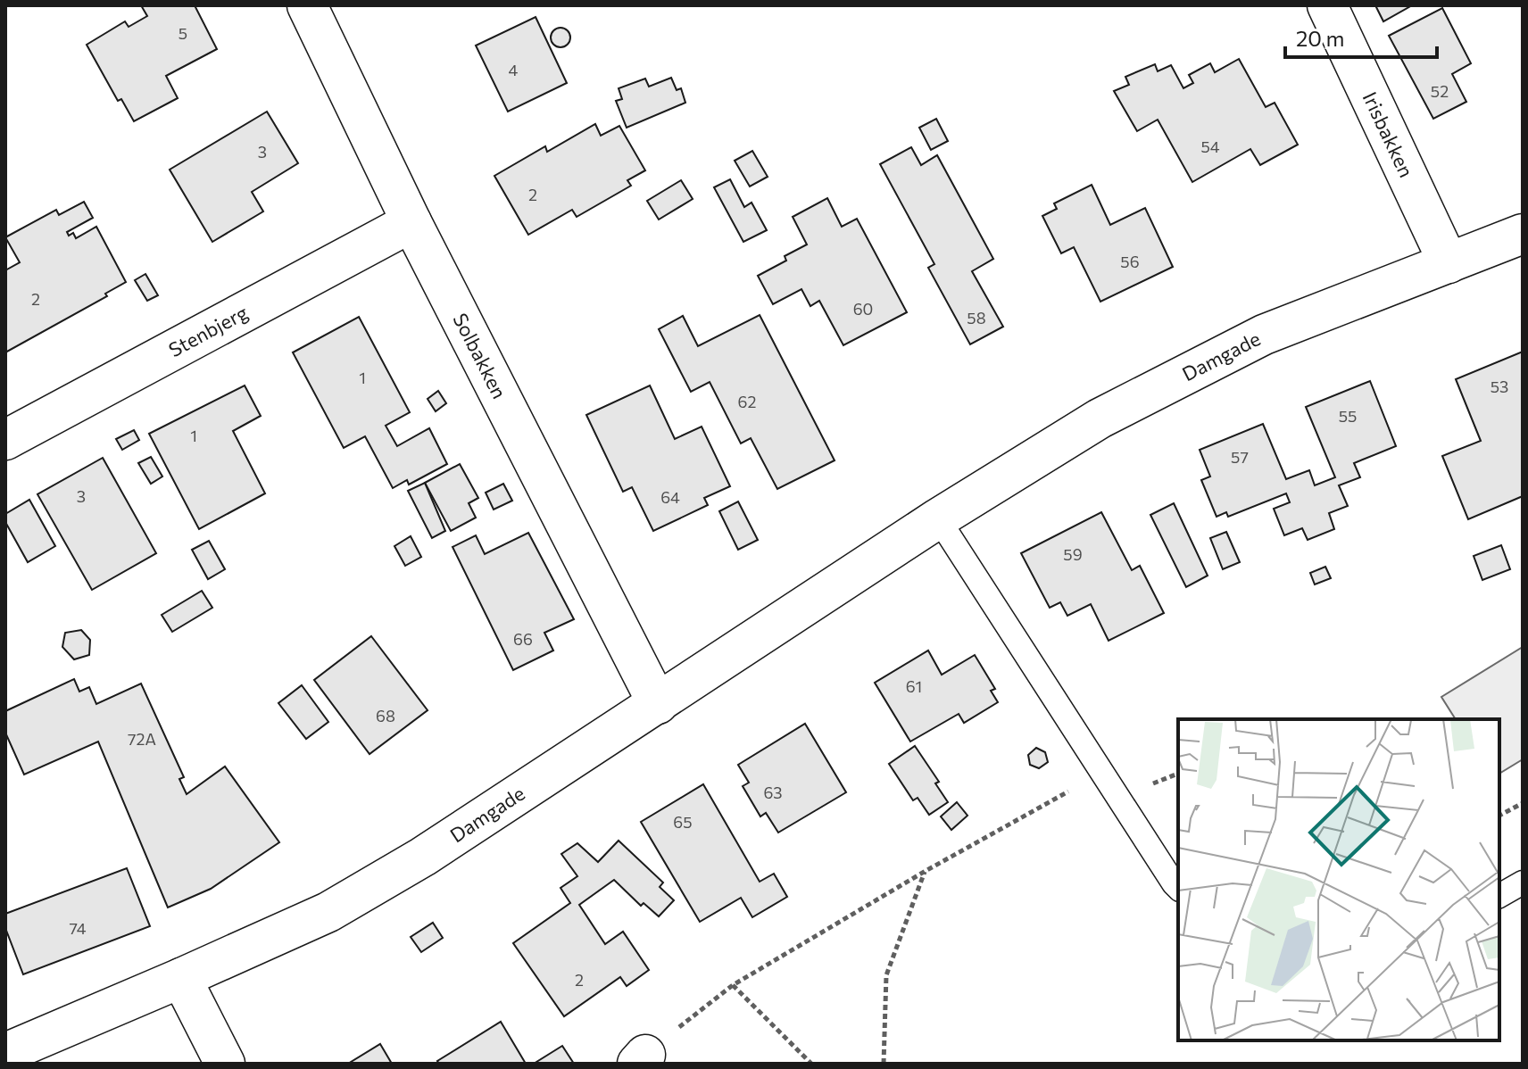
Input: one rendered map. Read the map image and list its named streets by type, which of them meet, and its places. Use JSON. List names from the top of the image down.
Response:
{
  "streets": {
    "street": [
      "Irisbakken",
      "Stenbjerg",
      "Solbakken",
      "Damgade"
    ]
  },
  "crossings": [
    ["Irisbakken", "Damgade"],
    ["Stenbjerg", "Solbakken"],
    ["Solbakken", "Damgade"]
  ],
  "house_numbers": [
    "5",
    "4",
    "52",
    "54",
    "3",
    "2",
    "56",
    "2",
    "60",
    "58",
    "1",
    "53",
    "62",
    "55",
    "1",
    "57",
    "3",
    "64",
    "59",
    "66",
    "61",
    "68",
    "72A",
    "63",
    "65",
    "74",
    "2"
  ],
  "scale_bar": "20 m"
}
